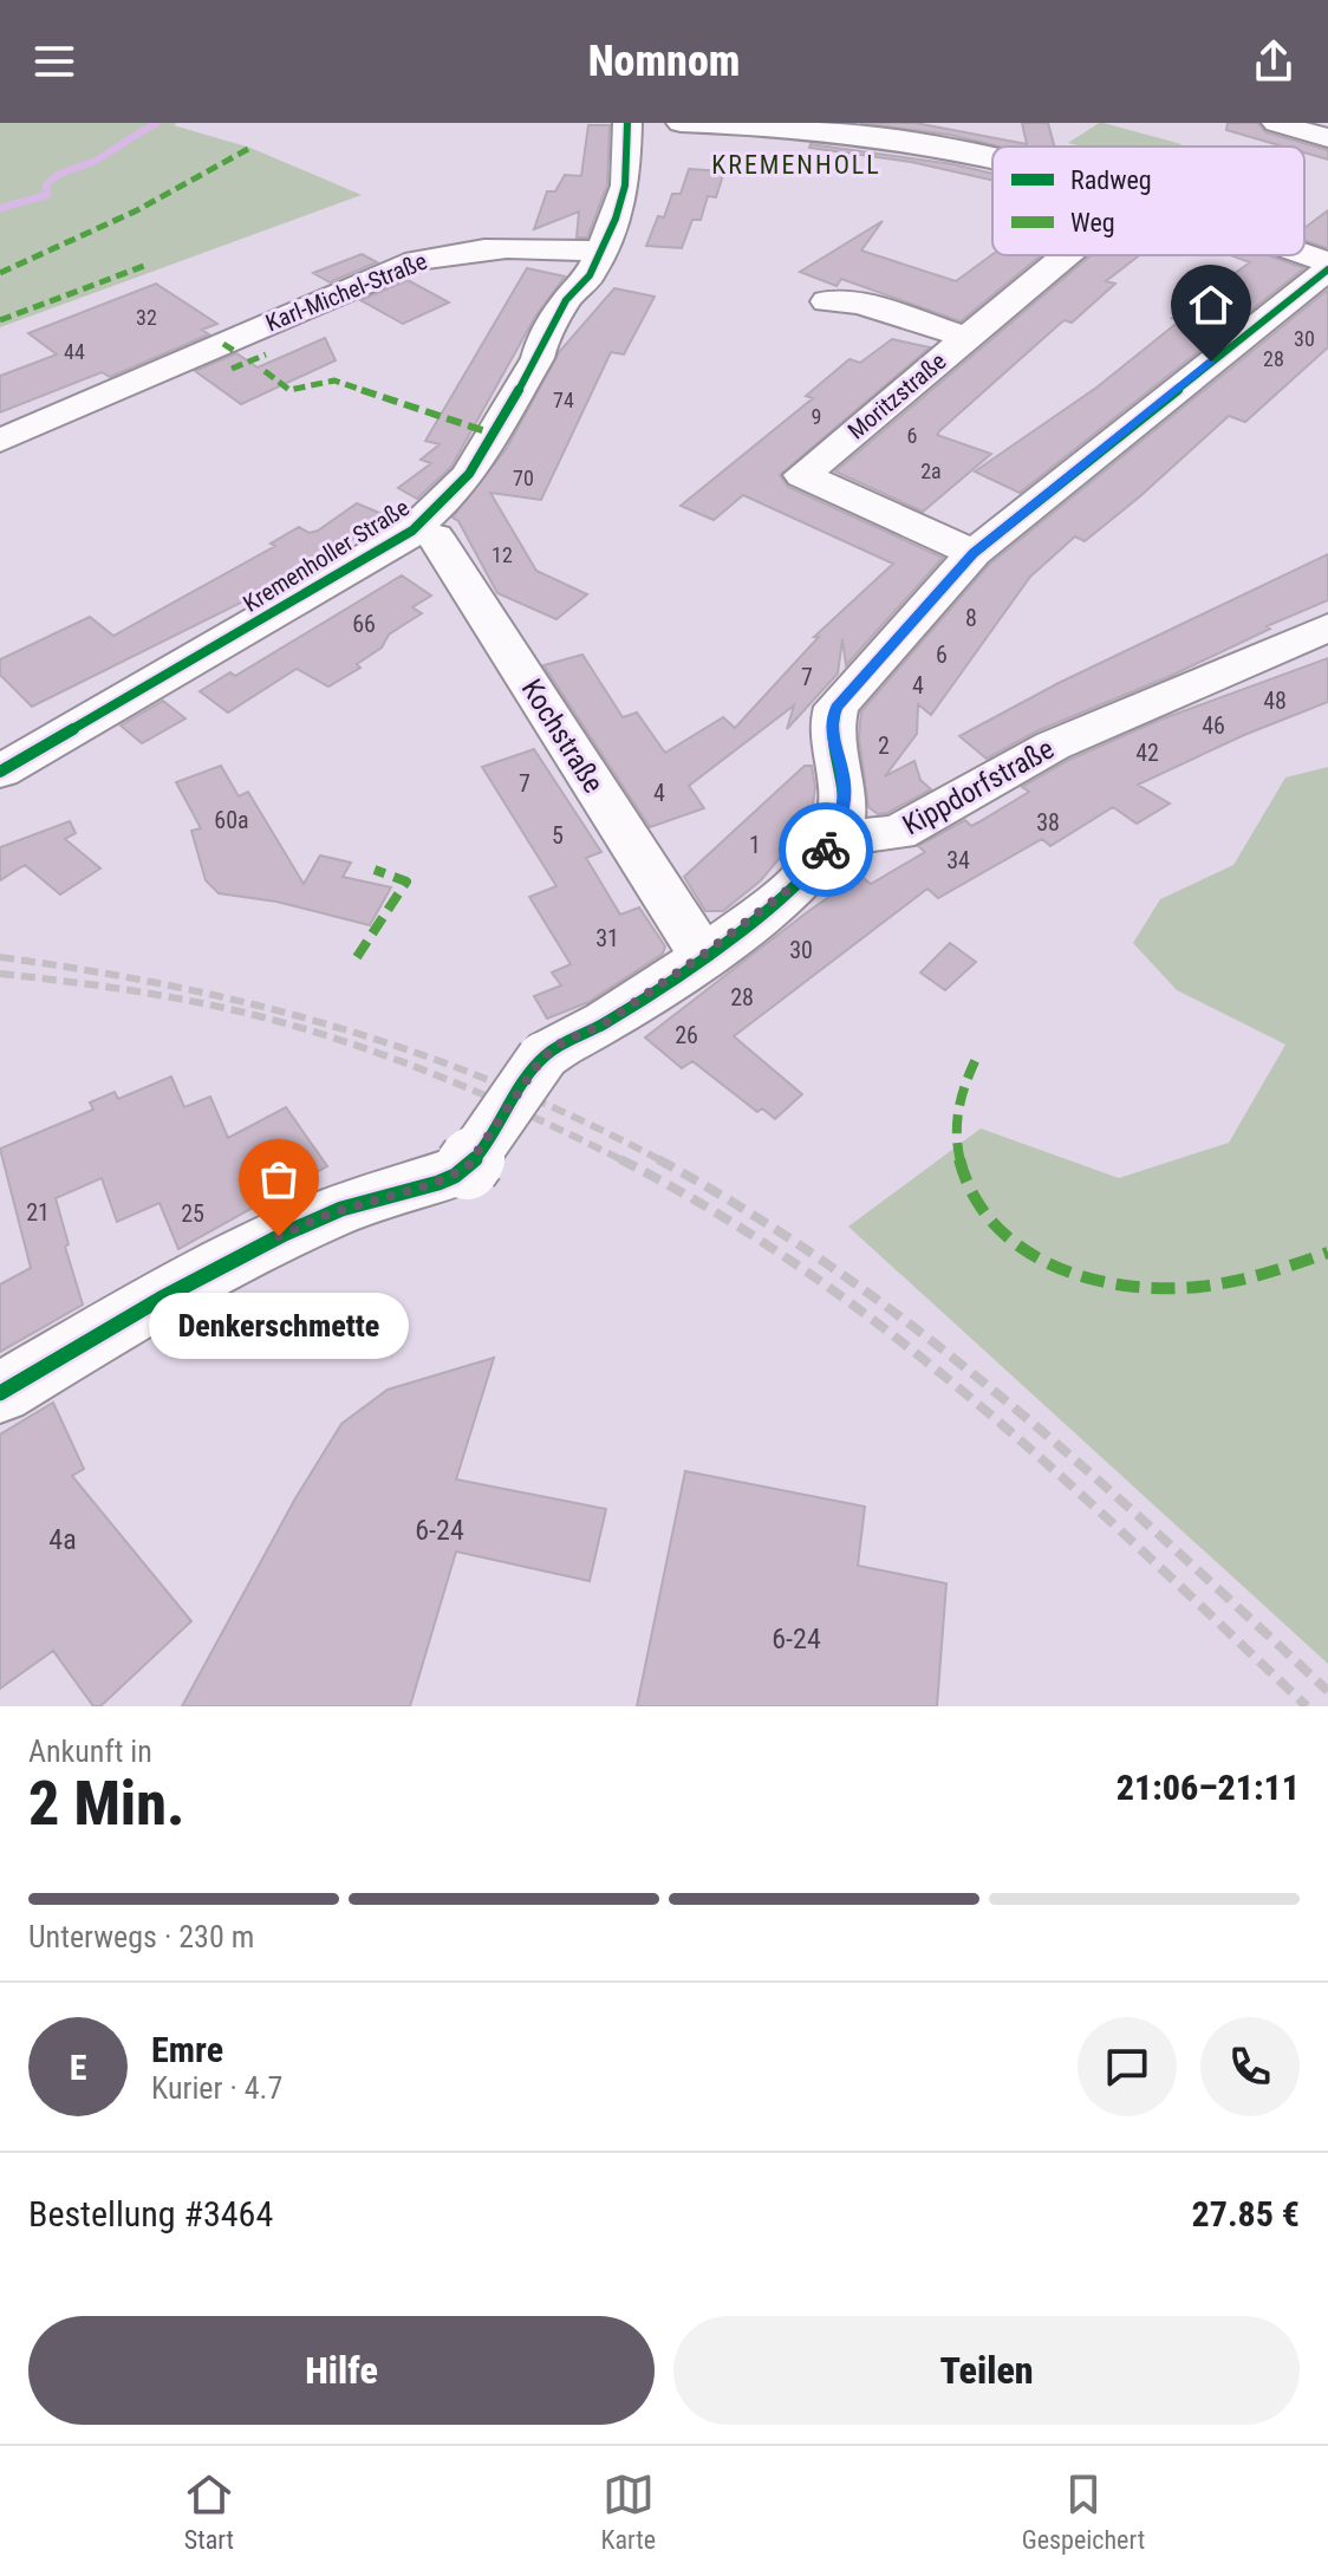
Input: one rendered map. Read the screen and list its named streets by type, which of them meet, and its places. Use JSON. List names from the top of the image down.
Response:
{
  "streets": {
    "street": [
      "Karl-Michel-Straße",
      "Moritzstraße",
      "Kremenholler Straße",
      "Kochstraße",
      "Kippdorfstraße"
    ]
  },
  "crossings": [
    ["Karl-Michel-Straße", "Kremenholler Straße"],
    ["Kremenholler Straße", "Kochstraße"]
  ],
  "districts": ["KREMENHOLL"],
  "places": ["Denkerschmette"],
  "house_numbers": [
    "32",
    "30",
    "44",
    "28",
    "74",
    "9",
    "6",
    "2a",
    "70",
    "12",
    "8",
    "66",
    "6",
    "7",
    "4",
    "48",
    "46",
    "2",
    "42",
    "7",
    "4",
    "60a",
    "38",
    "5",
    "1",
    "34",
    "31",
    "30",
    "28",
    "26",
    "21",
    "25",
    "6-24",
    "4a",
    "6-24"
  ],
  "legend": ["Radweg", "Weg"],
  "page": {
    "header": "Nomnom",
    "bubble": "Denkerschmette",
    "heading": ["2 Min.", "Ankunft in", "21:06–21:11"],
    "panel": [
      "Emre",
      "Kurier · 4.7",
      "Bestellung #3464",
      "27.85 €"
    ],
    "bar": "Unterwegs · 230 m",
    "round": "E",
    "buttons": ["Hilfe", "Teilen"],
    "tabs": ["Start", "Karte", "Gespeichert"]
  }
}
